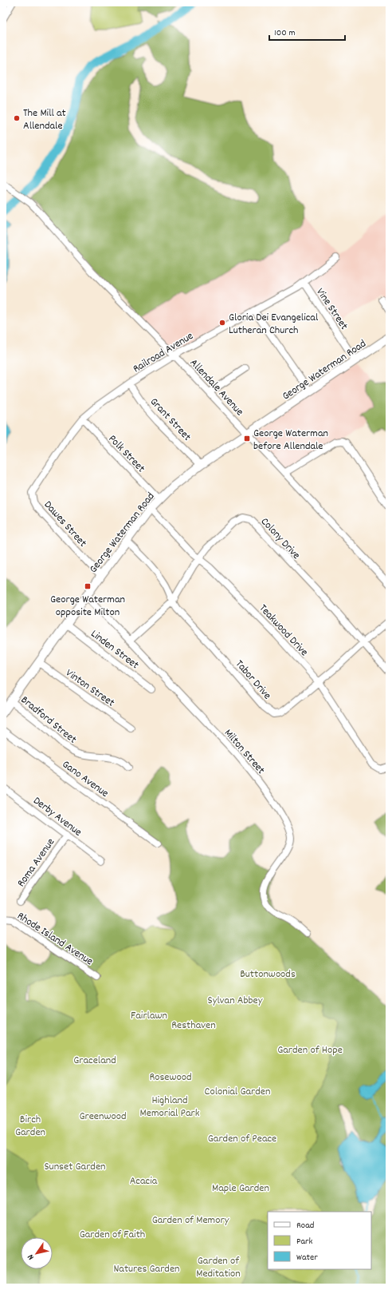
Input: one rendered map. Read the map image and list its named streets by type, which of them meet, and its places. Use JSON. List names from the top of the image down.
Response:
{
  "streets": {
    "main road": ["George Waterman Road"],
    "street": [
      "Vine Street",
      "Railroad Avenue",
      "Allendale Avenue",
      "Grant Street",
      "Polk Street",
      "Dawes Street",
      "Colony Drive",
      "Teakwood Drive",
      "Linden Street",
      "Tabor Drive",
      "Vinton Street",
      "Bradford Street",
      "Milton Street",
      "Gano Avenue",
      "Derby Avenue",
      "Roma Avenue",
      "Rhode Island Avenue"
    ]
  },
  "crossings": [
    ["Vine Street", "Railroad Avenue"],
    ["Vine Street", "George Waterman Road"],
    ["Railroad Avenue", "Allendale Avenue"],
    ["Railroad Avenue", "Grant Street"],
    ["Railroad Avenue", "Polk Street"],
    ["Railroad Avenue", "Dawes Street"],
    ["George Waterman Road", "Allendale Avenue"],
    ["George Waterman Road", "Grant Street"],
    ["George Waterman Road", "Polk Street"],
    ["George Waterman Road", "Dawes Street"],
    ["George Waterman Road", "Teakwood Drive"],
    ["George Waterman Road", "Linden Street"],
    ["George Waterman Road", "Tabor Drive"],
    ["George Waterman Road", "Vinton Street"],
    ["George Waterman Road", "Bradford Street"],
    ["George Waterman Road", "Milton Street"],
    ["Colony Drive", "Teakwood Drive"],
    ["Colony Drive", "Tabor Drive"],
    ["Colony Drive", "Milton Street"],
    ["Teakwood Drive", "Tabor Drive"],
    ["Derby Avenue", "Roma Avenue"]
  ],
  "parks": [
    "Buttonwoods",
    "Sylvan Abbey",
    "Fairlawn",
    "Resthaven",
    "Garden of Hope",
    "Graceland",
    "Rosewood",
    "Colonial Garden",
    "Highland Memorial Park",
    "Greenwood",
    "Birch Garden",
    "Garden of Peace",
    "Sunset Garden",
    "Acacia",
    "Maple Garden",
    "Garden of Memory",
    "Garden of Faith",
    "Garden of Meditation",
    "Natures Garden"
  ],
  "places": {
    "other": ["The Mill at Allendale", "Gloria Dei Evangelical Lutheran Church"],
    "transit": ["George Waterman before Allendale", "George Waterman opposite Milton"]
  },
  "legend": ["Road", "Park", "Water"],
  "scale_bar": "100 m",
  "north": "bottom left"
}
